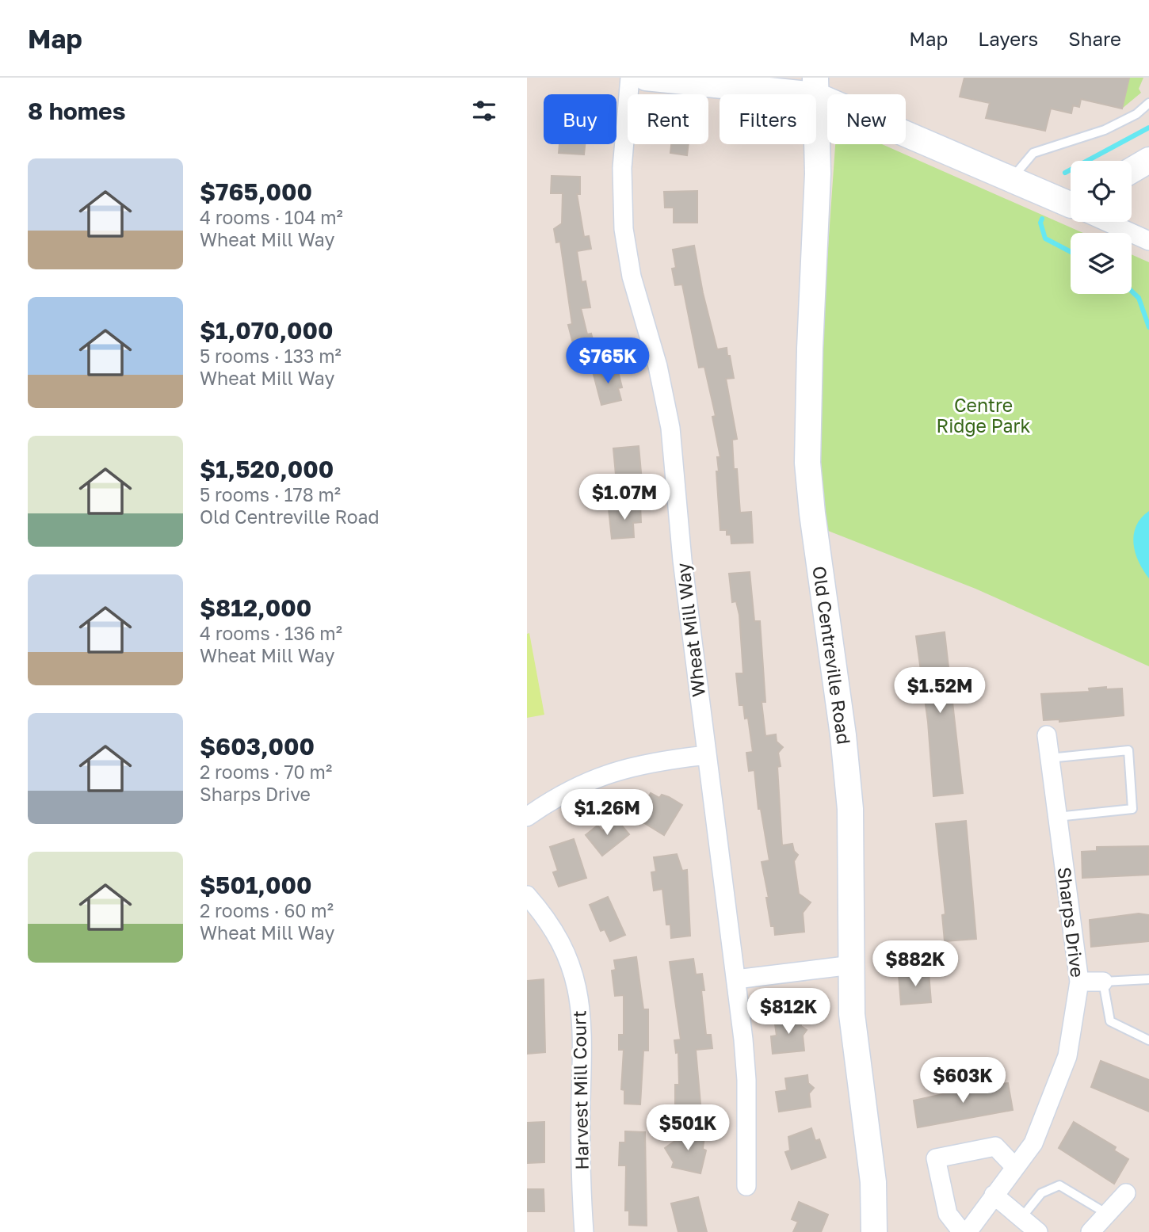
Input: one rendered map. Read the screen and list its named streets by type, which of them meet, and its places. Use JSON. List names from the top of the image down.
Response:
{
  "streets": {
    "street": [
      "Wheat Mill Way",
      "Old Centreville Road",
      "Sharps Drive",
      "Harvest Mill Court"
    ]
  },
  "parks": ["Centre Ridge Park"],
  "page": {
    "header": "Map",
    "nav": ["Map", "Layers", "Share"],
    "heading": "8 homes",
    "chip": [
      "Buy",
      "Rent",
      "Filters",
      "New"
    ],
    "list": [
      {
        "name": "$765,000",
        "note": "4 rooms · 104 m² · Wheat Mill Way"
      },
      {
        "name": "$1,070,000",
        "note": "5 rooms · 133 m² · Wheat Mill Way"
      },
      {
        "name": "$1,520,000",
        "note": "5 rooms · 178 m² · Old Centreville Road"
      },
      {
        "name": "$812,000",
        "note": "4 rooms · 136 m² · Wheat Mill Way"
      },
      {
        "name": "$603,000",
        "note": "2 rooms · 70 m² · Sharps Drive"
      },
      {
        "name": "$501,000",
        "note": "2 rooms · 60 m² · Wheat Mill Way"
      }
    ],
    "price": [
      "$765K",
      "$1.07M",
      "$1.52M",
      "$1.26M",
      "$882K",
      "$812K",
      "$603K",
      "$501K"
    ]
  }
}
